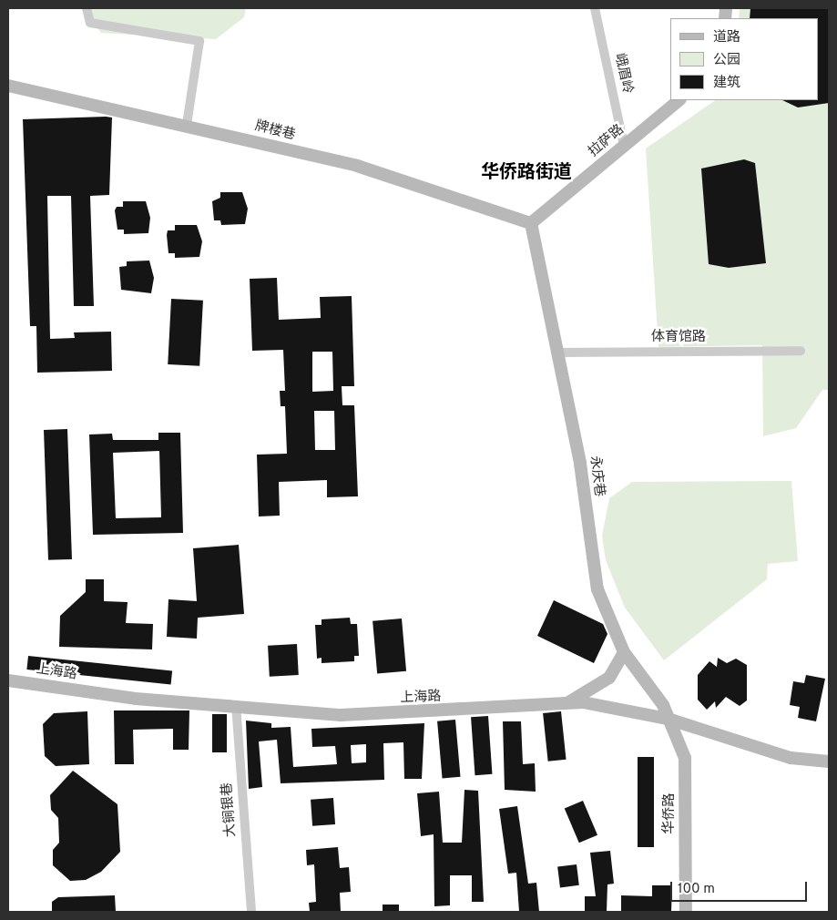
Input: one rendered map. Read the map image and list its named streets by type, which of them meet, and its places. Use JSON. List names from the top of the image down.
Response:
{
  "streets": {
    "street": [
      "峨眉岭",
      "牌楼巷",
      "拉萨路",
      "体育馆路",
      "永庆巷",
      "上海路",
      "大锏银巷",
      "华侨路"
    ]
  },
  "crossings": [
    ["峨眉岭", "拉萨路"],
    ["牌楼巷", "拉萨路"],
    ["牌楼巷", "永庆巷"],
    ["拉萨路", "永庆巷"],
    ["体育馆路", "永庆巷"],
    ["永庆巷", "上海路"],
    ["永庆巷", "华侨路"],
    ["上海路", "大锏银巷"],
    ["上海路", "华侨路"]
  ],
  "districts": ["华侨路街道"],
  "legend": ["道路", "公园", "建筑"],
  "scale_bar": "100 m"
}
